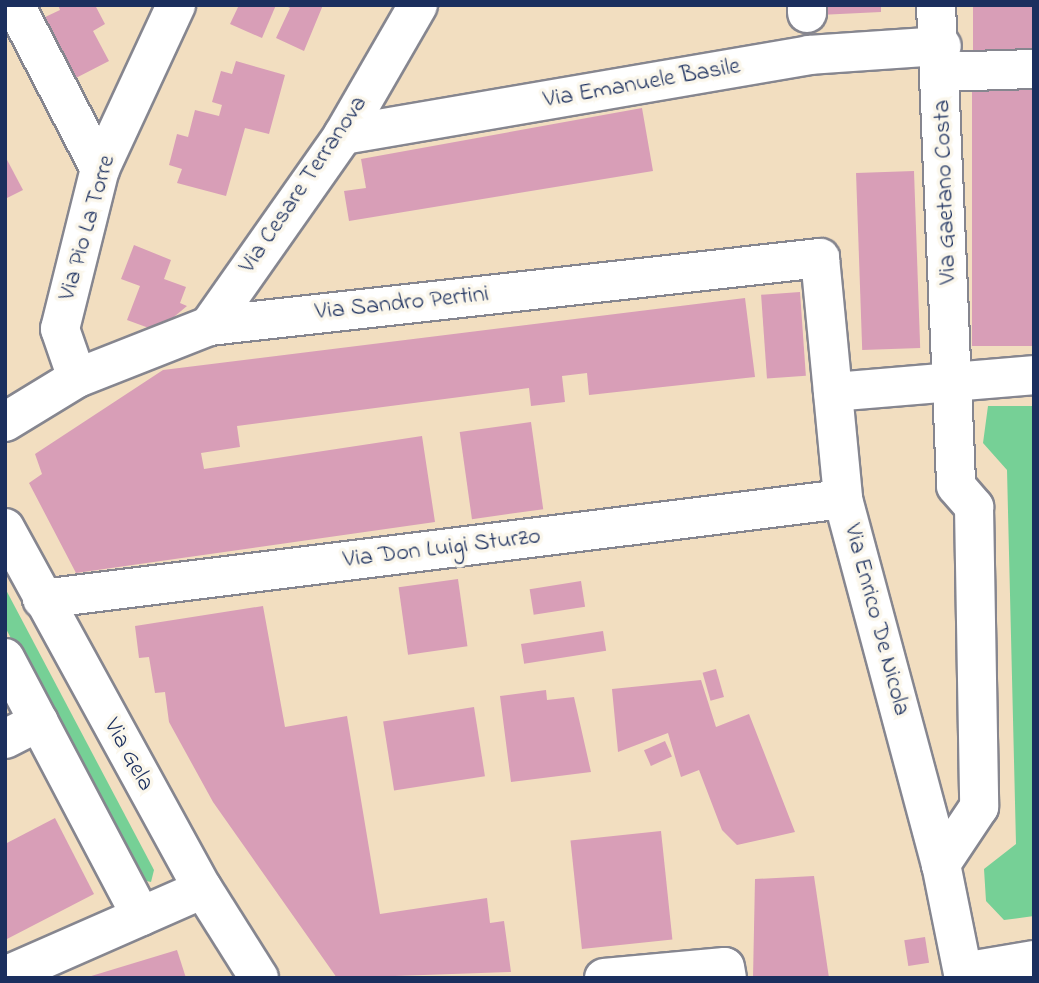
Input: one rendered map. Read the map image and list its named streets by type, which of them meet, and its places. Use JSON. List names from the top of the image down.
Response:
{
  "streets": {
    "street": [
      "Via Emanuele Basile",
      "Via Cesare Terranova",
      "Via Gaetano Costa",
      "Via Pio La Torre",
      "Via Sandro Pertini",
      "Via Don Luigi Sturzo",
      "Via Enrico De Nicola",
      "Via Gela"
    ]
  },
  "crossings": [
    ["Via Emanuele Basile", "Via Cesare Terranova"],
    ["Via Emanuele Basile", "Via Gaetano Costa"],
    ["Via Cesare Terranova", "Via Sandro Pertini"],
    ["Via Gaetano Costa", "Via Enrico De Nicola"],
    ["Via Pio La Torre", "Via Sandro Pertini"],
    ["Via Sandro Pertini", "Via Enrico De Nicola"],
    ["Via Don Luigi Sturzo", "Via Enrico De Nicola"],
    ["Via Don Luigi Sturzo", "Via Gela"]
  ]
}
